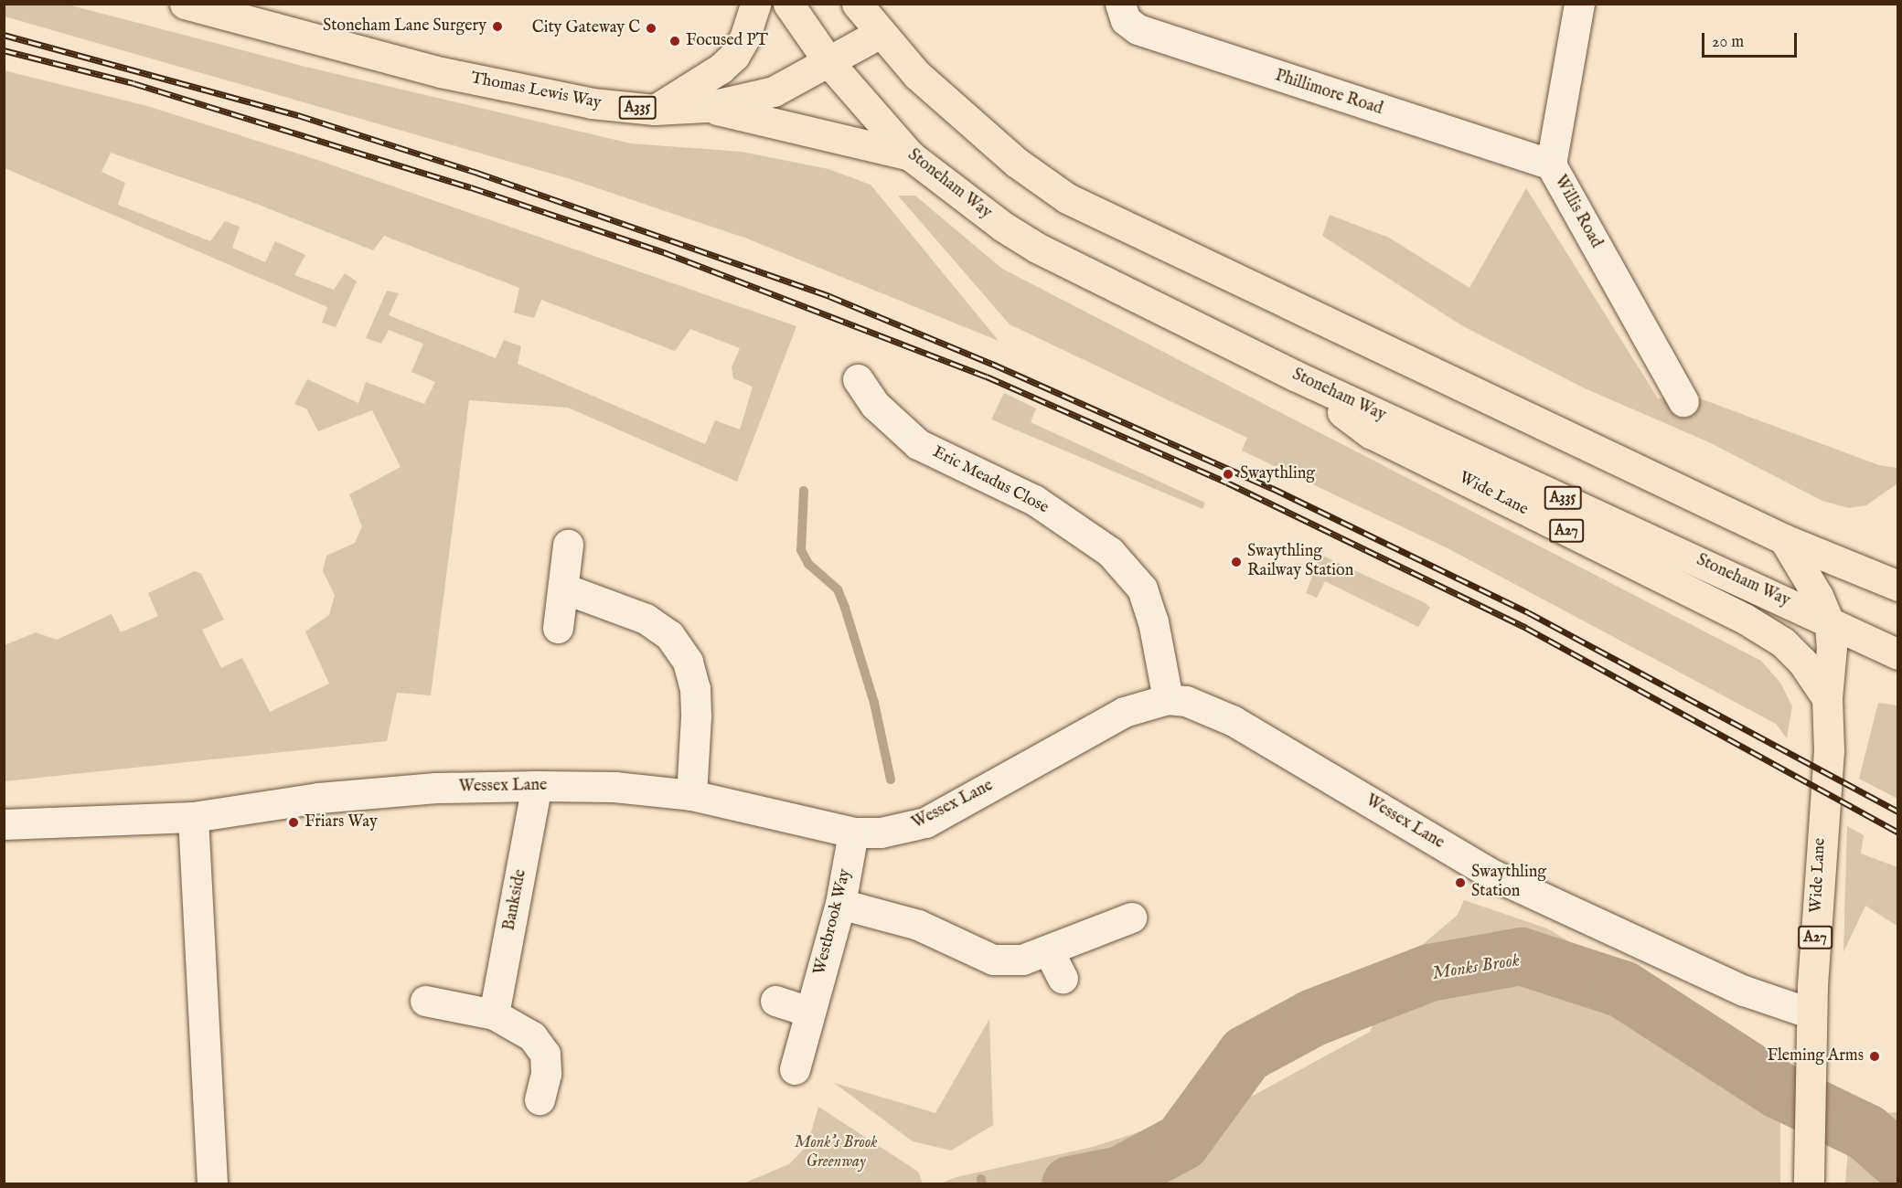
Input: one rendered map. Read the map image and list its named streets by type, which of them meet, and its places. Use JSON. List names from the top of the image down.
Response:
{
  "streets": {
    "main road": [
      "Thomas Lewis Way",
      "A335",
      "Stoneham Way",
      "Wide Lane",
      "A27"
    ],
    "street": [
      "Phillimore Road",
      "Willis Road",
      "Eric Meadus Close",
      "Wessex Lane",
      "Bankside",
      "Westbrook Way"
    ]
  },
  "crossings": [
    ["Thomas Lewis Way", "A335"],
    ["Thomas Lewis Way", "Stoneham Way"],
    ["Phillimore Road", "Willis Road"],
    ["A335", "Stoneham Way"],
    ["Stoneham Way", "Wide Lane"],
    ["Eric Meadus Close", "Wessex Lane"],
    ["Wide Lane", "Wessex Lane"],
    ["Wessex Lane", "Bankside"],
    ["Wessex Lane", "Westbrook Way"]
  ],
  "water": ["Monks Brook"],
  "parks": ["Monk's Brook Greenway"],
  "places": [
    "Stoneham Lane Surgery",
    "City Gateway C",
    "Focused PT",
    "Swaythling",
    "Swaythling Railway Station",
    "Friars Way",
    "Swaythling Station",
    "Fleming Arms"
  ],
  "scale_bar": "20 m"
}
